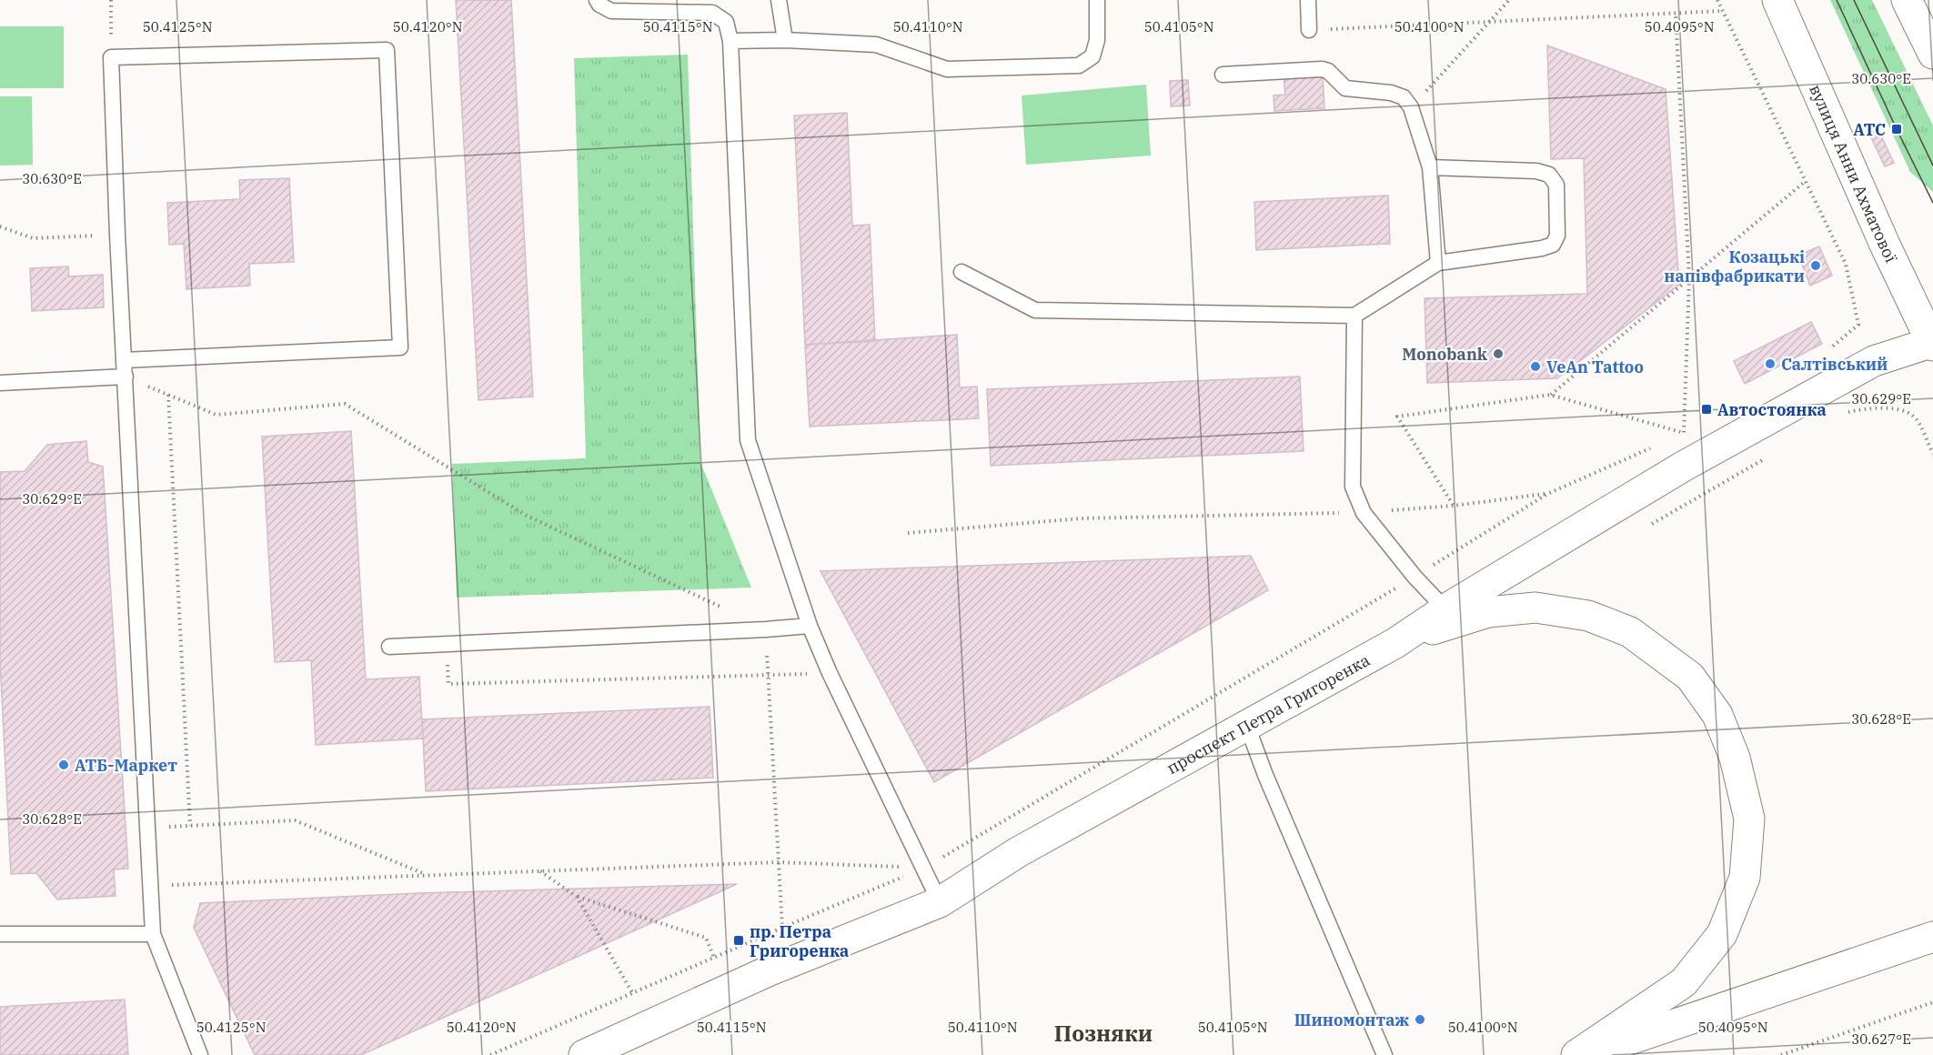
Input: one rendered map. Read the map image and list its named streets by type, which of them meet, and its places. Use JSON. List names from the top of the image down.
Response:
{
  "streets": {
    "main road": ["вулиця Анни Ахматової", "проспект Петра Григоренка"]
  },
  "crossings": [
    ["вулиця Анни Ахматової", "проспект Петра Григоренка"]
  ],
  "districts": ["Позняки"],
  "places": {
    "transit": ["АТС", "Автостоянка", "пр. Петра Григоренка"],
    "other": [
      "Козацькі напівфабрикати",
      "Monobank",
      "Салтівський",
      "VeAn Tattoo",
      "АТБ-Маркет",
      "Шиномонтаж"
    ]
  },
  "coordinates": [
    "50.4125°N",
    "50.4120°N",
    "50.4115°N",
    "50.4110°N",
    "50.4105°N",
    "50.4100°N",
    "50.4095°N",
    "30.630°E",
    "30.629°E",
    "30.628°E",
    "30.627°E"
  ]
}
